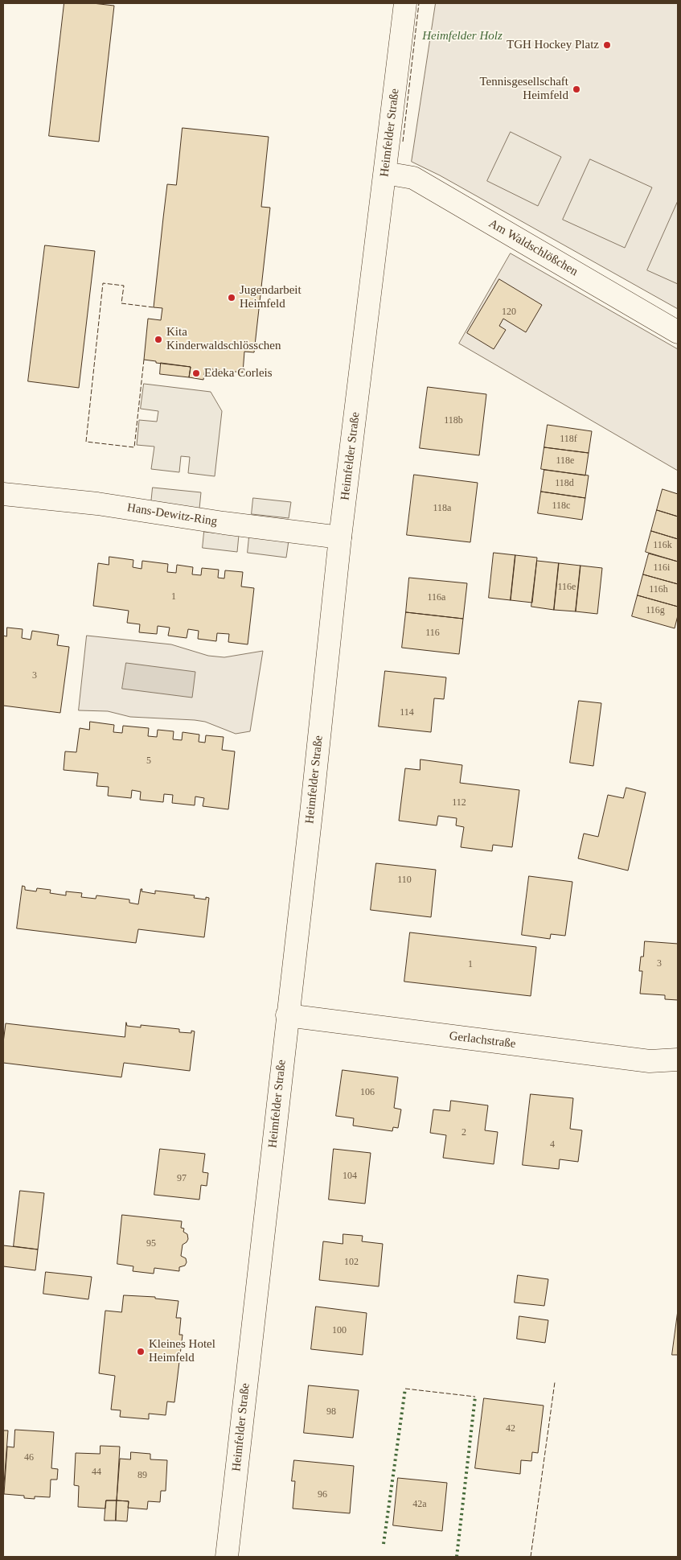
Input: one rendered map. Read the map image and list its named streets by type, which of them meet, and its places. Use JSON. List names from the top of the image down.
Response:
{
  "streets": {
    "street": [
      "Heimfelder Straße",
      "Am Waldschlößchen",
      "Hans-Dewitz-Ring",
      "Gerlachstraße"
    ]
  },
  "crossings": [
    ["Heimfelder Straße", "Am Waldschlößchen"],
    ["Heimfelder Straße", "Hans-Dewitz-Ring"],
    ["Heimfelder Straße", "Gerlachstraße"]
  ],
  "parks": ["Heimfelder Holz"],
  "places": [
    "TGH Hockey Platz",
    "Tennisgesellschaft Heimfeld",
    "Jugendarbeit Heimfeld",
    "Kita Kinderwaldschlösschen",
    "Edeka Corleis",
    "Kleines Hotel Heimfeld"
  ],
  "house_numbers": [
    "120",
    "118b",
    "118f",
    "118e",
    "118d",
    "118c",
    "118a",
    "116k",
    "116i",
    "116e",
    "116h",
    "1",
    "116a",
    "116g",
    "116",
    "3",
    "114",
    "5",
    "112",
    "110",
    "3",
    "1",
    "106",
    "2",
    "4",
    "104",
    "97",
    "95",
    "102",
    "100",
    "98",
    "42",
    "46",
    "44",
    "89",
    "96",
    "42a"
  ]
}
